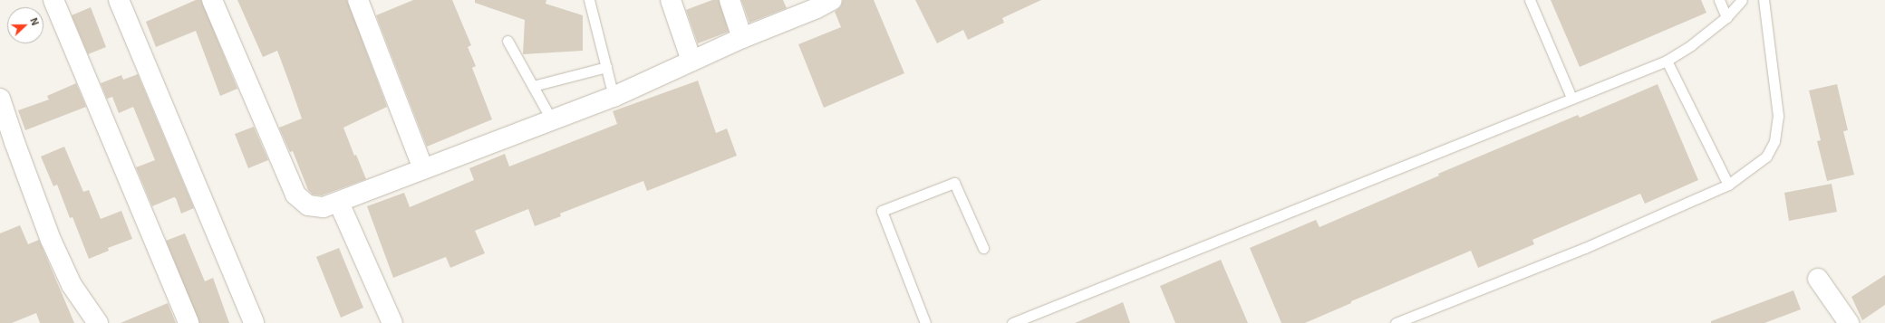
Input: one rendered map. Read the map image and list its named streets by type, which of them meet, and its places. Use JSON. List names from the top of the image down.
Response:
{
  "north": "right"
}
